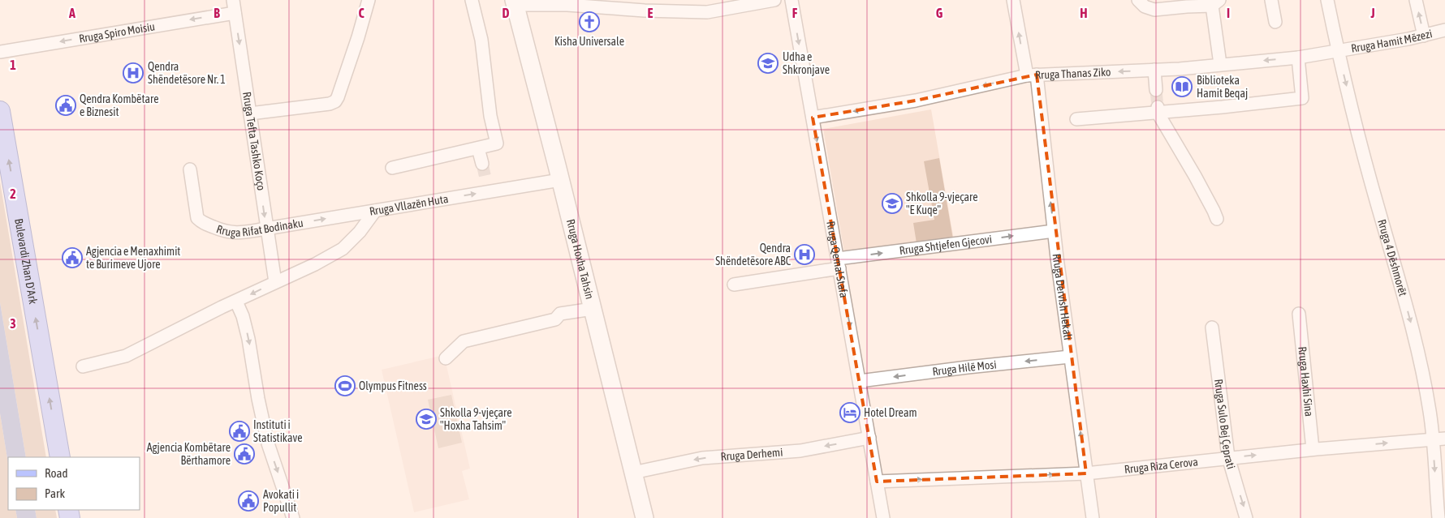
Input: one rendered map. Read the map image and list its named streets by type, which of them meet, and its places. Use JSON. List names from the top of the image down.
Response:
{
  "streets": {
    "main road": ["Rruga Hoxha Tahsin", "Bulevardi Zhan D'Ark"],
    "street": [
      "Rruga Spiro Moisiu",
      "Rruga Hamit Mëzezi",
      "Rruga Thanas Ziko",
      "Rruga Tefta Tashko Koço",
      "Rruga Vllazën Huta",
      "Rruga Rifat Bodinaku",
      "Rruga Shtjefen Gjecovi",
      "Rruga 4 Dëshmorët",
      "Rruga Qemal Stafa",
      "Rruga Dervish Hekali",
      "Rruga Hilë Mosi",
      "Rruga Haxhi Sina",
      "Rruga Sulo Bej Çeprati",
      "Rruga Derhemi",
      "Rruga Riza Cerova"
    ]
  },
  "crossings": [
    ["Rruga Spiro Moisiu", "Rruga Tefta Tashko Koço"],
    ["Rruga Hamit Mëzezi", "Rruga Thanas Ziko"],
    ["Rruga Hamit Mëzezi", "Rruga 4 Dëshmorët"],
    ["Rruga Thanas Ziko", "Rruga 4 Dëshmorët"],
    ["Rruga Thanas Ziko", "Rruga Qemal Stafa"],
    ["Rruga Thanas Ziko", "Rruga Dervish Hekali"],
    ["Rruga Tefta Tashko Koço", "Rruga Vllazën Huta"],
    ["Rruga Tefta Tashko Koço", "Rruga Rifat Bodinaku"],
    ["Rruga Vllazën Huta", "Rruga Rifat Bodinaku"],
    ["Rruga Vllazën Huta", "Rruga Hoxha Tahsin"],
    ["Rruga Shtjefen Gjecovi", "Rruga Qemal Stafa"],
    ["Rruga Shtjefen Gjecovi", "Rruga Dervish Hekali"],
    ["Rruga 4 Dëshmorët", "Rruga Riza Cerova"],
    ["Rruga Hoxha Tahsin", "Rruga Derhemi"],
    ["Rruga Qemal Stafa", "Rruga Hilë Mosi"],
    ["Rruga Qemal Stafa", "Rruga Derhemi"],
    ["Rruga Qemal Stafa", "Rruga Riza Cerova"],
    ["Rruga Dervish Hekali", "Rruga Hilë Mosi"],
    ["Rruga Dervish Hekali", "Rruga Riza Cerova"],
    ["Rruga Haxhi Sina", "Rruga Riza Cerova"],
    ["Rruga Sulo Bej Çeprati", "Rruga Riza Cerova"]
  ],
  "one_way": [
    "Rruga Spiro Moisiu",
    "Rruga Thanas Ziko",
    "Rruga Tefta Tashko Koço",
    "Rruga Rifat Bodinaku",
    "Rruga Shtjefen Gjecovi",
    "Rruga 4 Dëshmorët",
    "Rruga Qemal Stafa",
    "Bulevardi Zhan D'Ark",
    "Rruga Dervish Hekali",
    "Rruga Hilë Mosi",
    "Rruga Derhemi",
    "Rruga Riza Cerova"
  ],
  "places": {
    "church": ["Kisha Universale"],
    "school or university": ["Udha e Shkronjave", "Shkolla 9-vjeçare \"E Kuqe\"", "Shkolla 9-vjeçare \"Hoxha Tahsim\""],
    "hospital": ["Qendra Shëndetësore Nr. 1", "Qendra Shëndetësore ABC"],
    "library": ["Biblioteka Hamit Beqaj"],
    "public building": [
      "Qendra Kombëtare e Biznesit",
      "Agjencia e Menaxhimit te Burimeve Ujore",
      "Instituti i Statistikave",
      "Agjencia Kombëtare Bërthamore",
      "Avokati i Popullit"
    ],
    "sports": ["Olympus Fitness"],
    "hotel": ["Hotel Dream"]
  },
  "legend": ["Road", "Park"],
  "grid": {
    "columns": [
      "A",
      "B",
      "C",
      "D",
      "E",
      "F",
      "G",
      "H",
      "I",
      "J"
    ],
    "rows": ["1", "2", "3"]
  }
}
